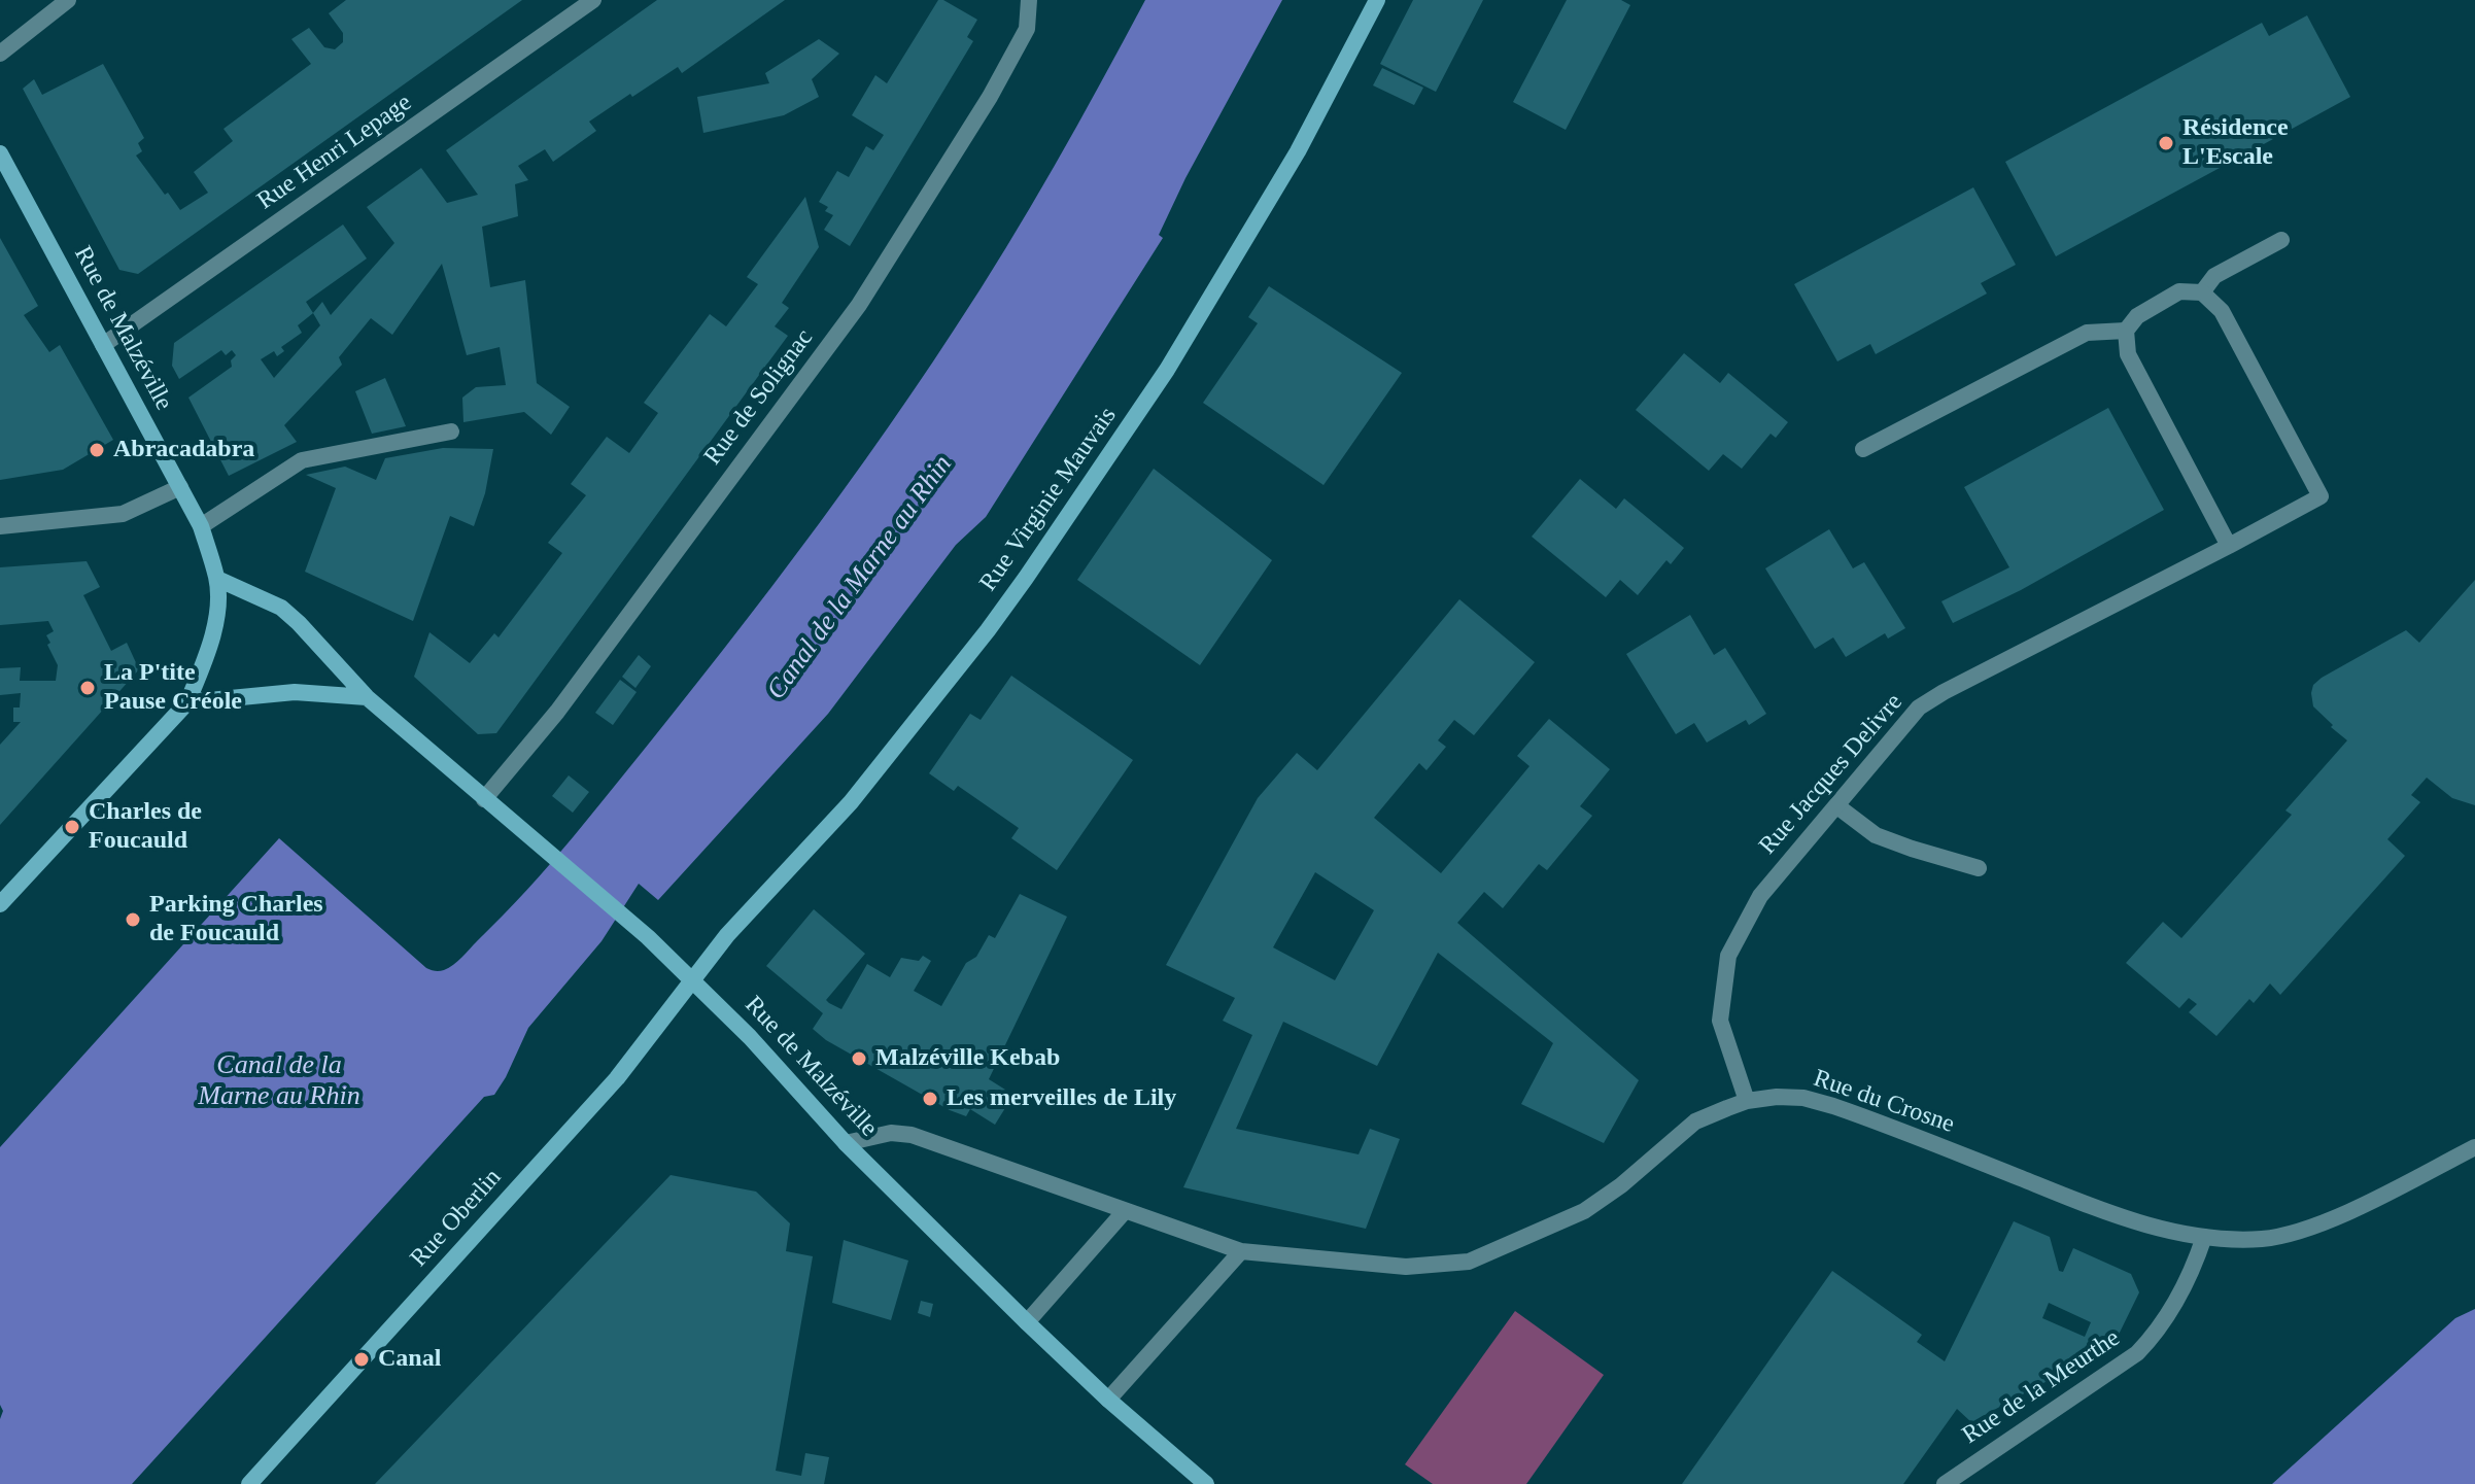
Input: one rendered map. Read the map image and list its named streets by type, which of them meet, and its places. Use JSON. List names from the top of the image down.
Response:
{
  "streets": {
    "main road": ["Rue de Malzéville", "Rue Virginie Mauvais", "Rue Oberlin"],
    "street": [
      "Rue Henri Lepage",
      "Rue de Solignac",
      "Rue Jacques Delivre",
      "Rue du Crosne",
      "Rue de la Meurthe"
    ]
  },
  "crossings": [
    ["Rue Henri Lepage", "Rue de Malzéville"],
    ["Rue de Malzéville", "Rue de Solignac"],
    ["Rue de Malzéville", "Rue Virginie Mauvais"],
    ["Rue de Malzéville", "Rue du Crosne"],
    ["Rue de Malzéville", "Rue Oberlin"],
    ["Rue Virginie Mauvais", "Rue Oberlin"],
    ["Rue Jacques Delivre", "Rue du Crosne"],
    ["Rue du Crosne", "Rue de la Meurthe"]
  ],
  "water": ["Canal de la Marne au Rhin"],
  "places": [
    "Résidence L'Escale",
    "Abracadabra",
    "La P'tite Pause Créole",
    "Charles de Foucauld",
    "Parking Charles de Foucauld",
    "Malzéville Kebab",
    "Les merveilles de Lily",
    "Canal"
  ]
}
